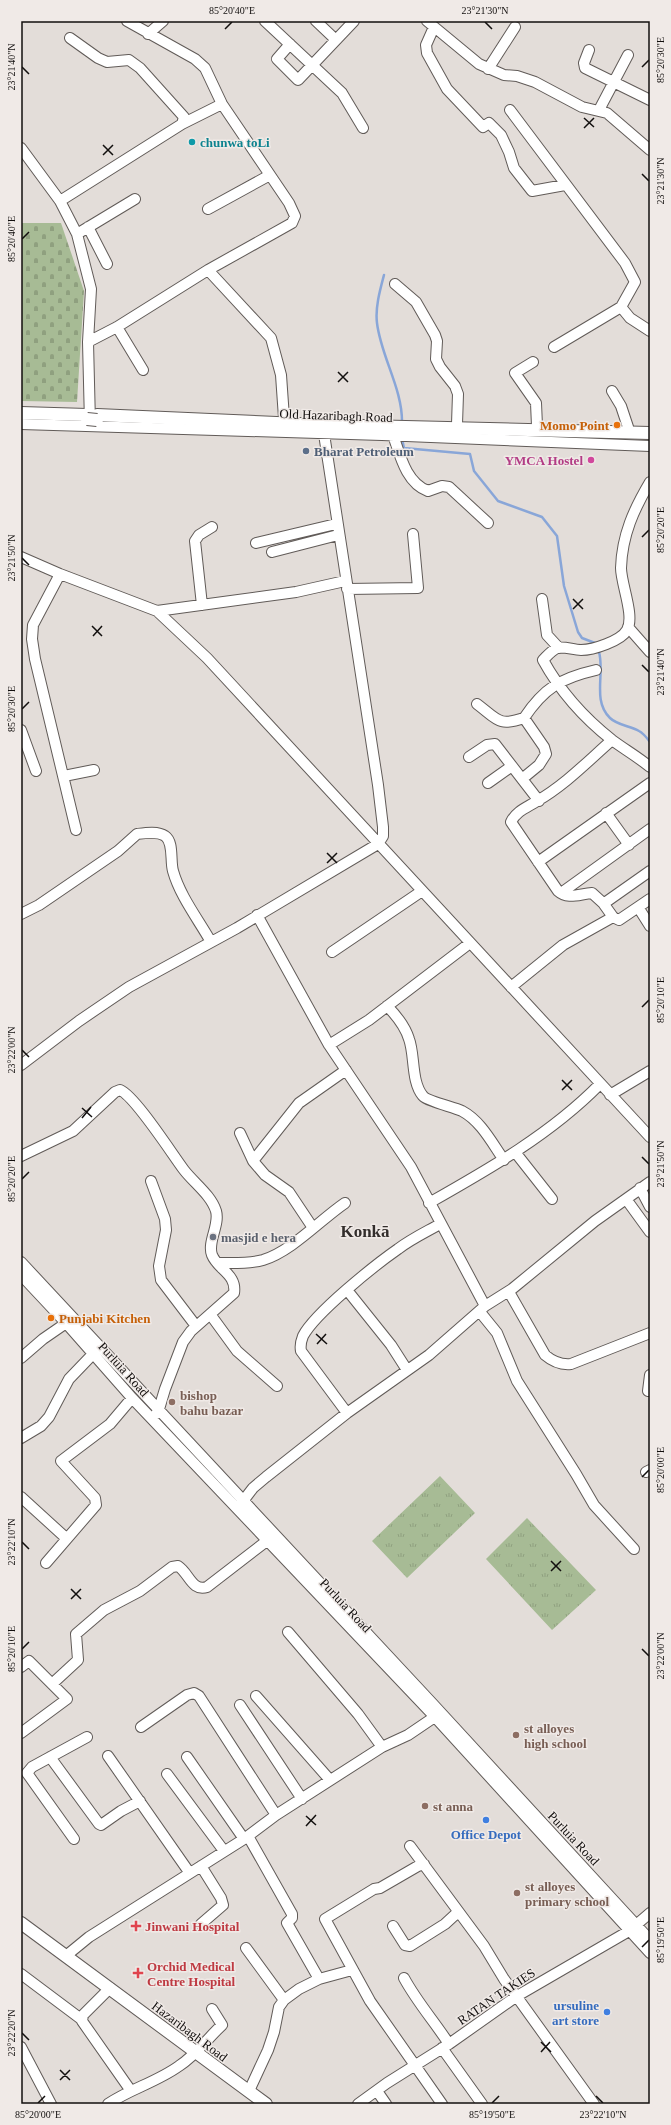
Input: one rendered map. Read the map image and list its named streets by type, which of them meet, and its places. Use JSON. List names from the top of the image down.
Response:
{
  "streets": {
    "main road": ["Old Hazaribagh Road", "Hazaribagh Road"],
    "street": ["Purluia Road", "RATAN TAKIES"]
  },
  "crossings": [
    ["Purluia Road", "RATAN TAKIES"]
  ],
  "districts": ["Konkā"],
  "places": {
    "other": [
      "chunwa toLi",
      "Momo Point",
      "Bharat Petroleum",
      "YMCA Hostel",
      "masjid e hera",
      "Punjabi Kitchen",
      "bishop bahu bazar",
      "st alloyes high school",
      "st anna",
      "Office Depot",
      "st alloyes primary school",
      "ursuline art store"
    ],
    "health": ["Jinwani Hospital", "Orchid Medical Centre Hospital"]
  },
  "coordinates": [
    "85°20'40\"E",
    "23°21'30\"N",
    "85°20'30\"E",
    "23°21'40\"N",
    "85°20'20\"E",
    "23°21'50\"N",
    "85°20'10\"E",
    "23°22'00\"N",
    "85°20'00\"E",
    "23°22'10\"N",
    "85°19'50\"E",
    "23°22'20\"N"
  ]
}
